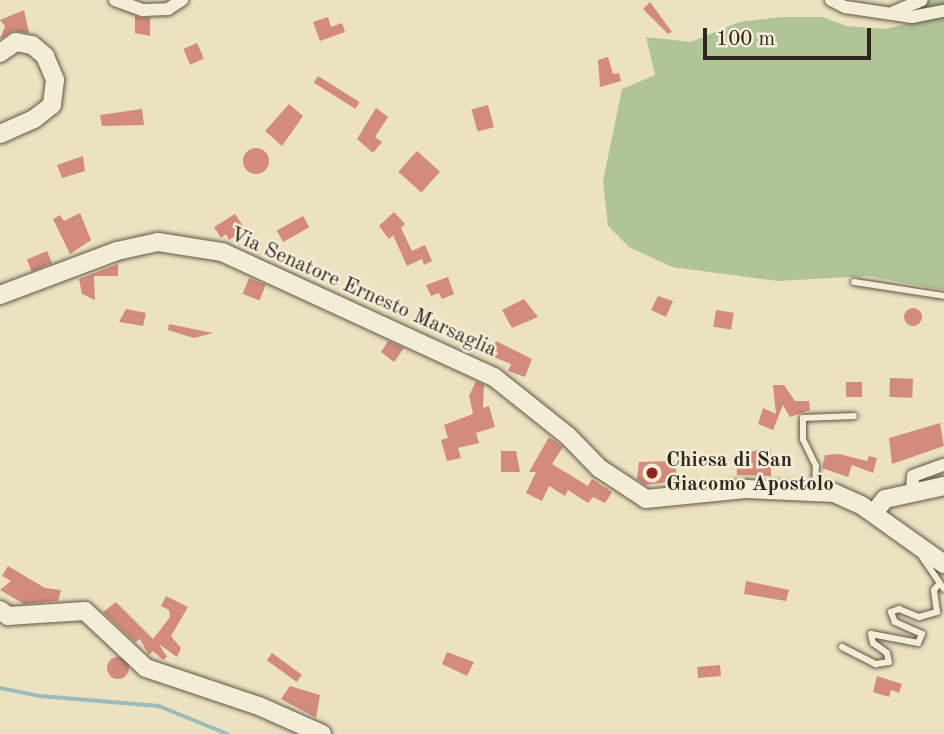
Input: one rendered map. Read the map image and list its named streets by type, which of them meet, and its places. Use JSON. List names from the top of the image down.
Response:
{
  "streets": {
    "street": ["Via Senatore Ernesto Marsaglia"]
  },
  "places": ["Chiesa di San Giacomo Apostolo"],
  "scale_bar": "100 m"
}
